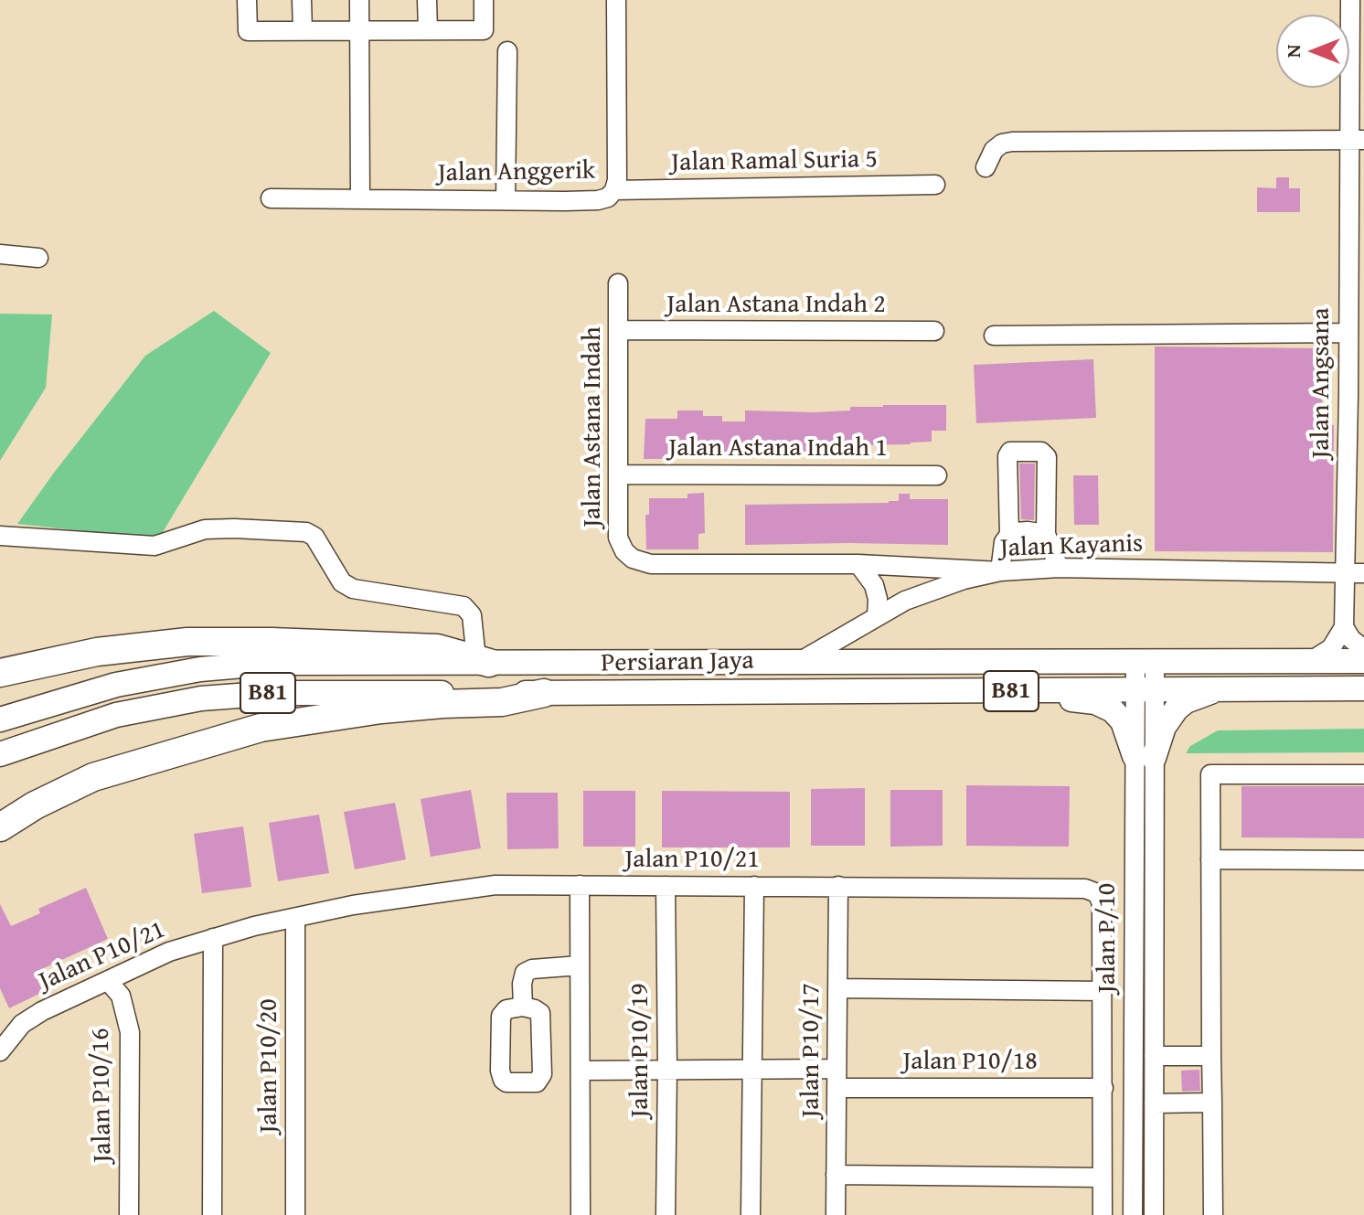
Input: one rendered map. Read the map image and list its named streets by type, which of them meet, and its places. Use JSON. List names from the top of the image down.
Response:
{
  "streets": {
    "main road": ["Persiaran Jaya", "B81"],
    "street": [
      "Jalan Ramal Suria 5",
      "Jalan Anggerik",
      "Jalan Astana Indah 2",
      "Jalan Angsana",
      "Jalan Astana Indah",
      "Jalan Astana Indah 1",
      "Jalan Kayanis",
      "Jalan P10/21",
      "Jalan P/10",
      "Jalan P10/19",
      "Jalan P10/17",
      "Jalan P10/18",
      "Jalan P10/20",
      "Jalan P10/16"
    ]
  },
  "crossings": [
    ["Jalan Ramal Suria 5", "Jalan Anggerik"],
    ["Jalan Astana Indah 2", "Jalan Astana Indah"],
    ["Jalan Angsana", "Jalan Kayanis"],
    ["Jalan Astana Indah", "Jalan Astana Indah 1"],
    ["Jalan Astana Indah", "Jalan Kayanis"],
    ["Jalan Kayanis", "Persiaran Jaya"],
    ["Persiaran Jaya", "Jalan P/10"],
    ["Jalan P10/21", "Jalan P10/19"],
    ["Jalan P10/21", "Jalan P10/17"],
    ["Jalan P10/21", "Jalan P10/18"],
    ["Jalan P10/21", "Jalan P10/20"],
    ["Jalan P10/21", "Jalan P10/16"],
    ["Jalan P10/19", "Jalan P10/18"],
    ["Jalan P10/17", "Jalan P10/18"]
  ],
  "north": "left"
}
